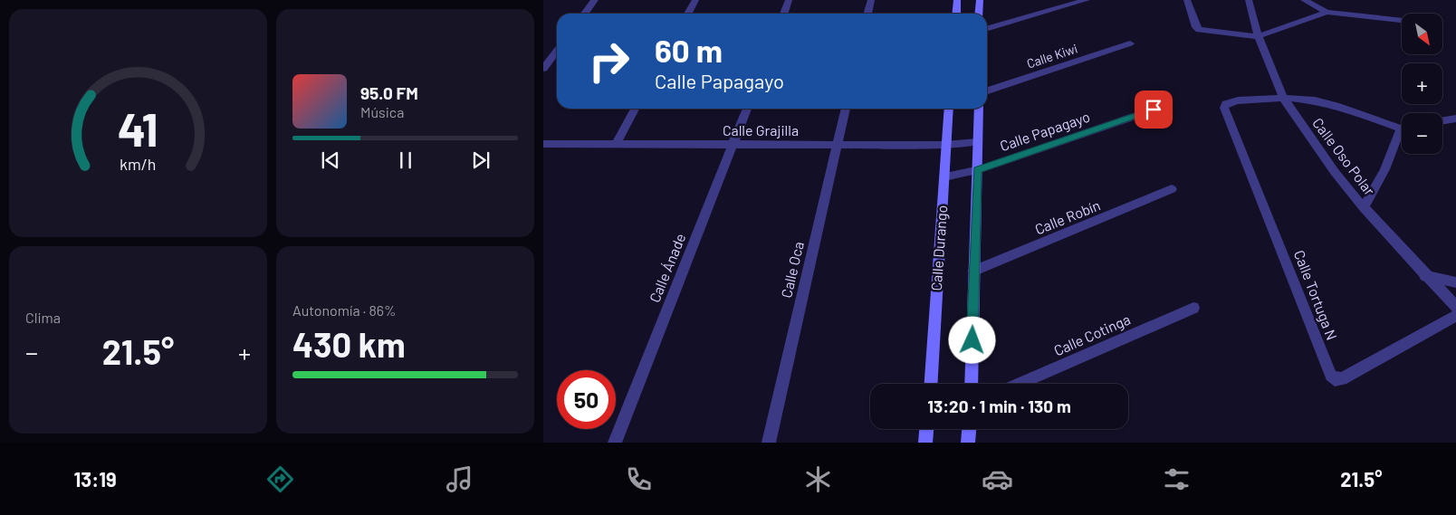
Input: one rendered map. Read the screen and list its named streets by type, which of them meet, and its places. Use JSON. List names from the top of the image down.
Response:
{
  "streets": {
    "main road": ["Calle Durango"],
    "street": [
      "Calle Kiwi",
      "Calle Grajilla",
      "Calle Papagayo",
      "Calle Oso Polar",
      "Calle Robín",
      "Calle Ánade",
      "Calle Oca",
      "Calle Tortuga N",
      "Calle Cotinga"
    ]
  },
  "crossings": [
    ["Calle Grajilla", "Calle Durango"],
    ["Calle Grajilla", "Calle Ánade"],
    ["Calle Grajilla", "Calle Oca"],
    ["Calle Papagayo", "Calle Durango"],
    ["Calle Oso Polar", "Calle Tortuga N"]
  ],
  "north": "bottom right",
  "page": {
    "map_buttons": ["+", "−"],
    "turn": ["60 m", "Calle Papagayo"],
    "song": ["95.0 FM", "Música"],
    "tile": [
      "Clima",
      ["Autonomía · 86%", "430 km"]
    ],
    "heat": ["−", "21.5°", "+"],
    "limit": "50",
    "trip": "13:20 · 1 min · 130 m",
    "tabs": ["13:19", "21.5°"],
    "gauge": ["41", "km/h"]
  }
}
